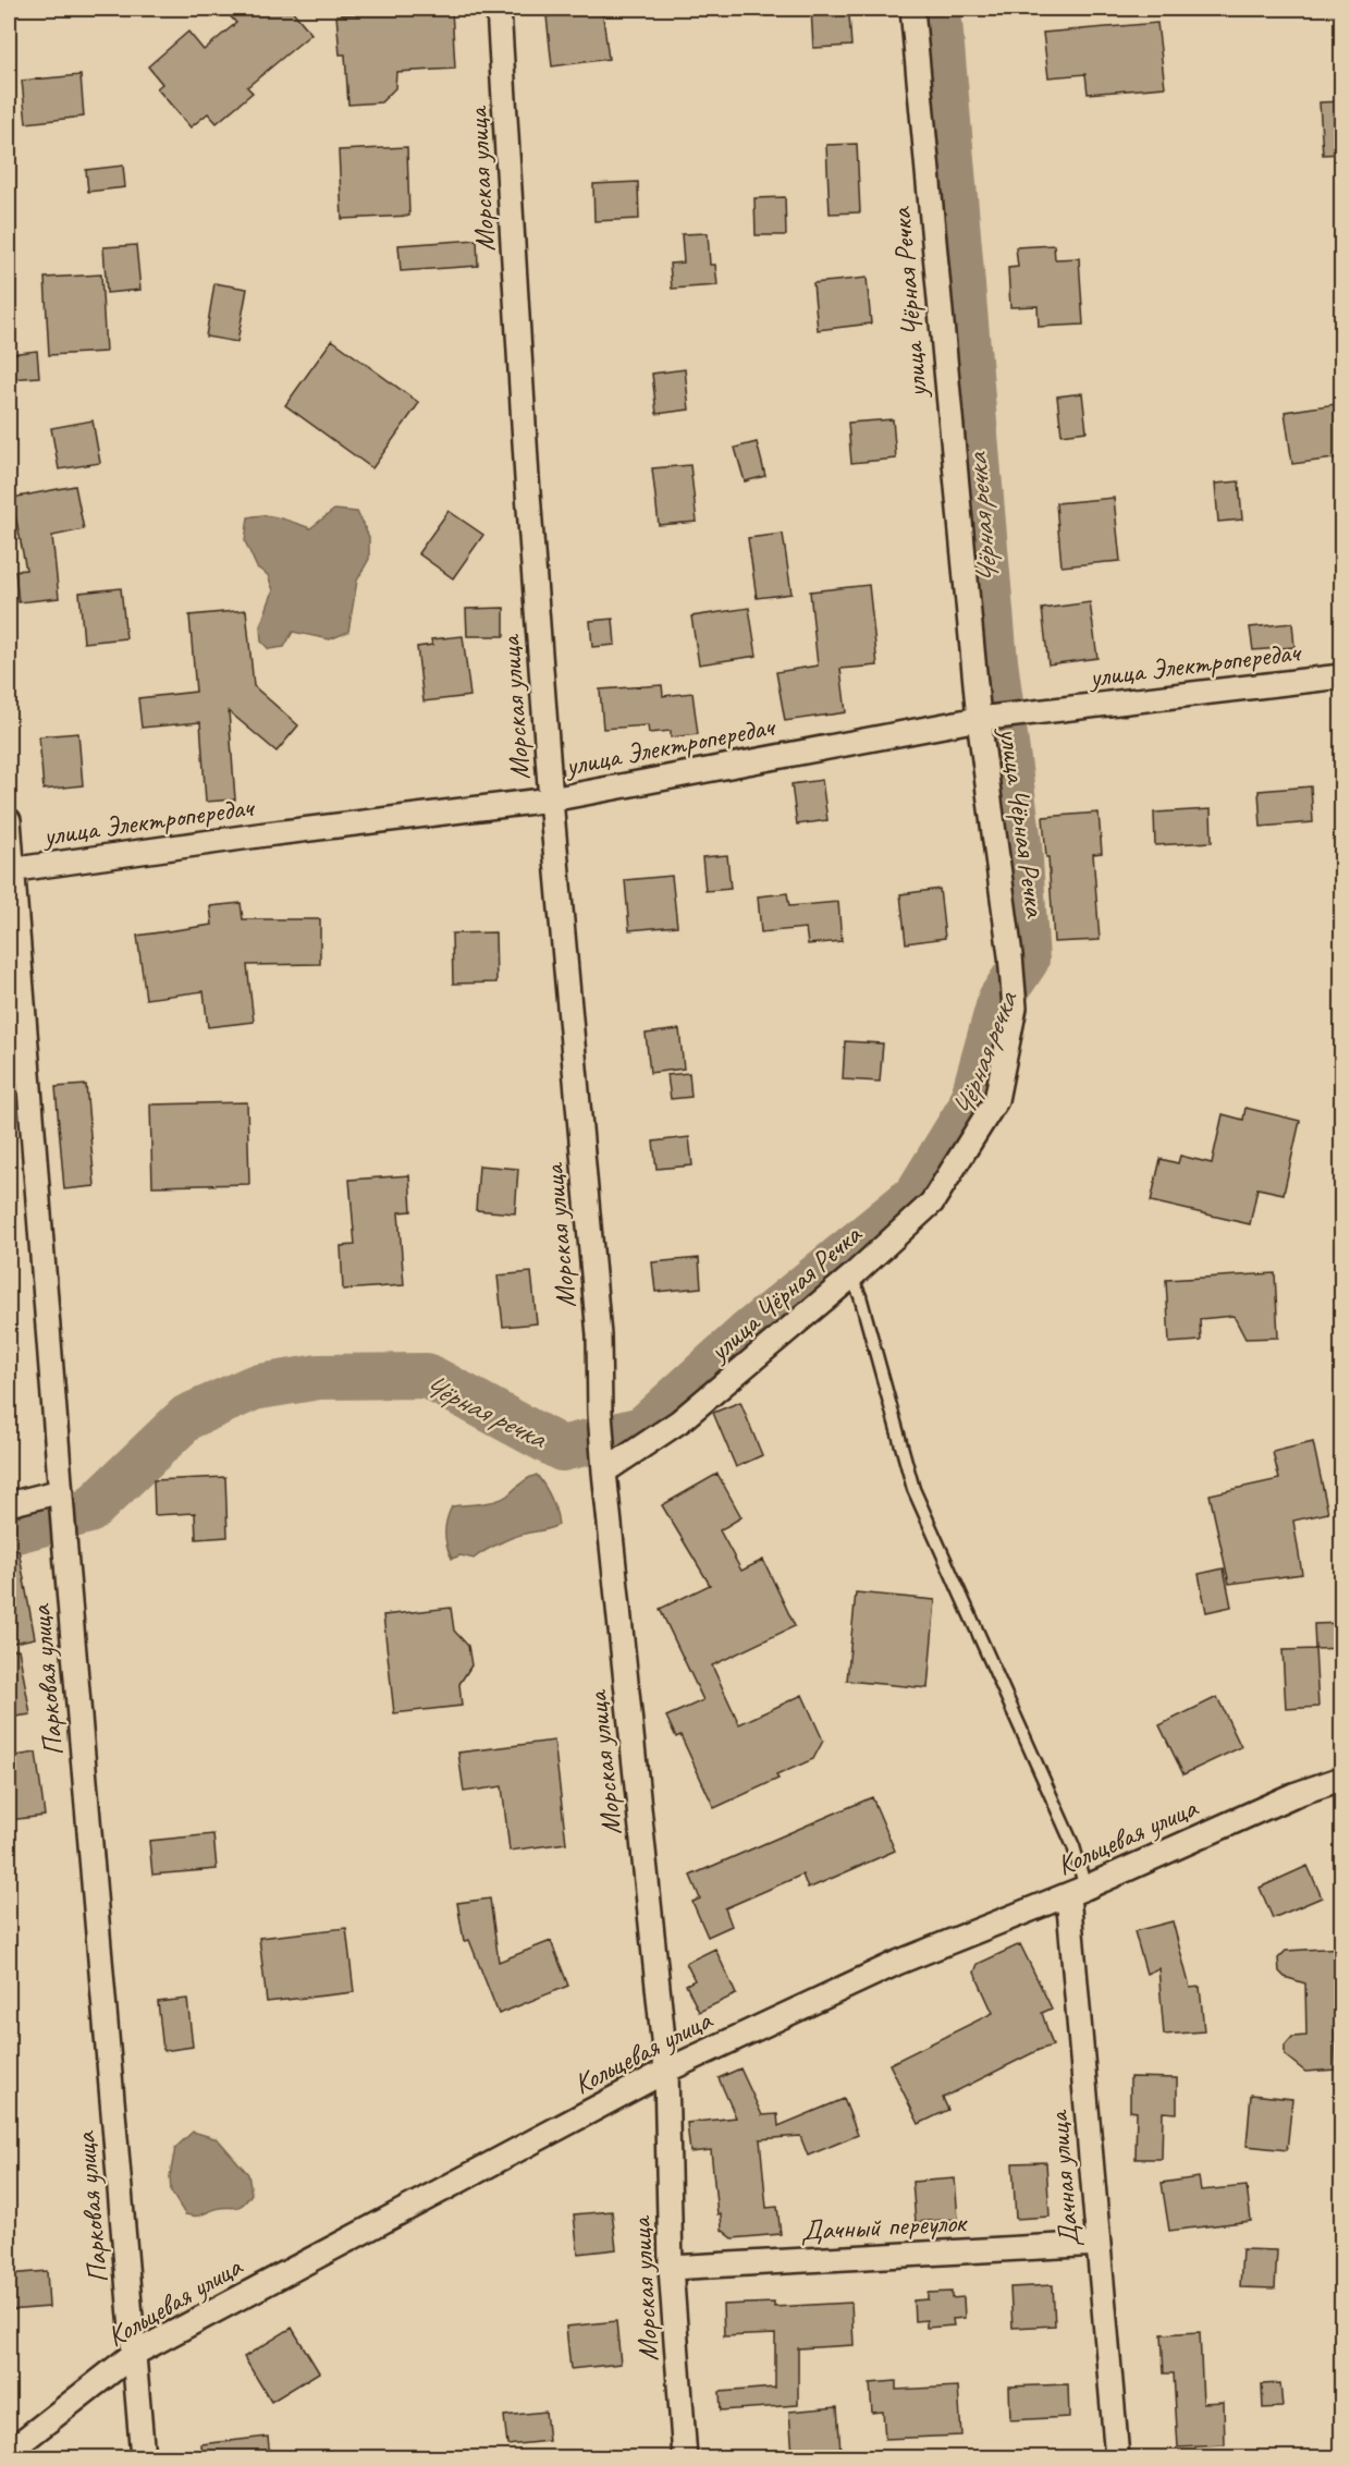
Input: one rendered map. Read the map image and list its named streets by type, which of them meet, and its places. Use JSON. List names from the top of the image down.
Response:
{
  "streets": {
    "street": [
      "Морская улица",
      "улица Чёрная Речка",
      "улица Электропередач",
      "Парковая улица",
      "Кольцевая улица",
      "Дачная улица",
      "Дачный переулок"
    ]
  },
  "crossings": [
    ["Морская улица", "улица Чёрная Речка"],
    ["Морская улица", "улица Электропередач"],
    ["Морская улица", "Кольцевая улица"],
    ["Морская улица", "Дачный переулок"],
    ["улица Чёрная Речка", "улица Электропередач"],
    ["улица Электропередач", "Парковая улица"],
    ["Парковая улица", "Кольцевая улица"],
    ["Кольцевая улица", "Дачная улица"],
    ["Дачная улица", "Дачный переулок"]
  ],
  "water": ["Чёрная речка"]
}
